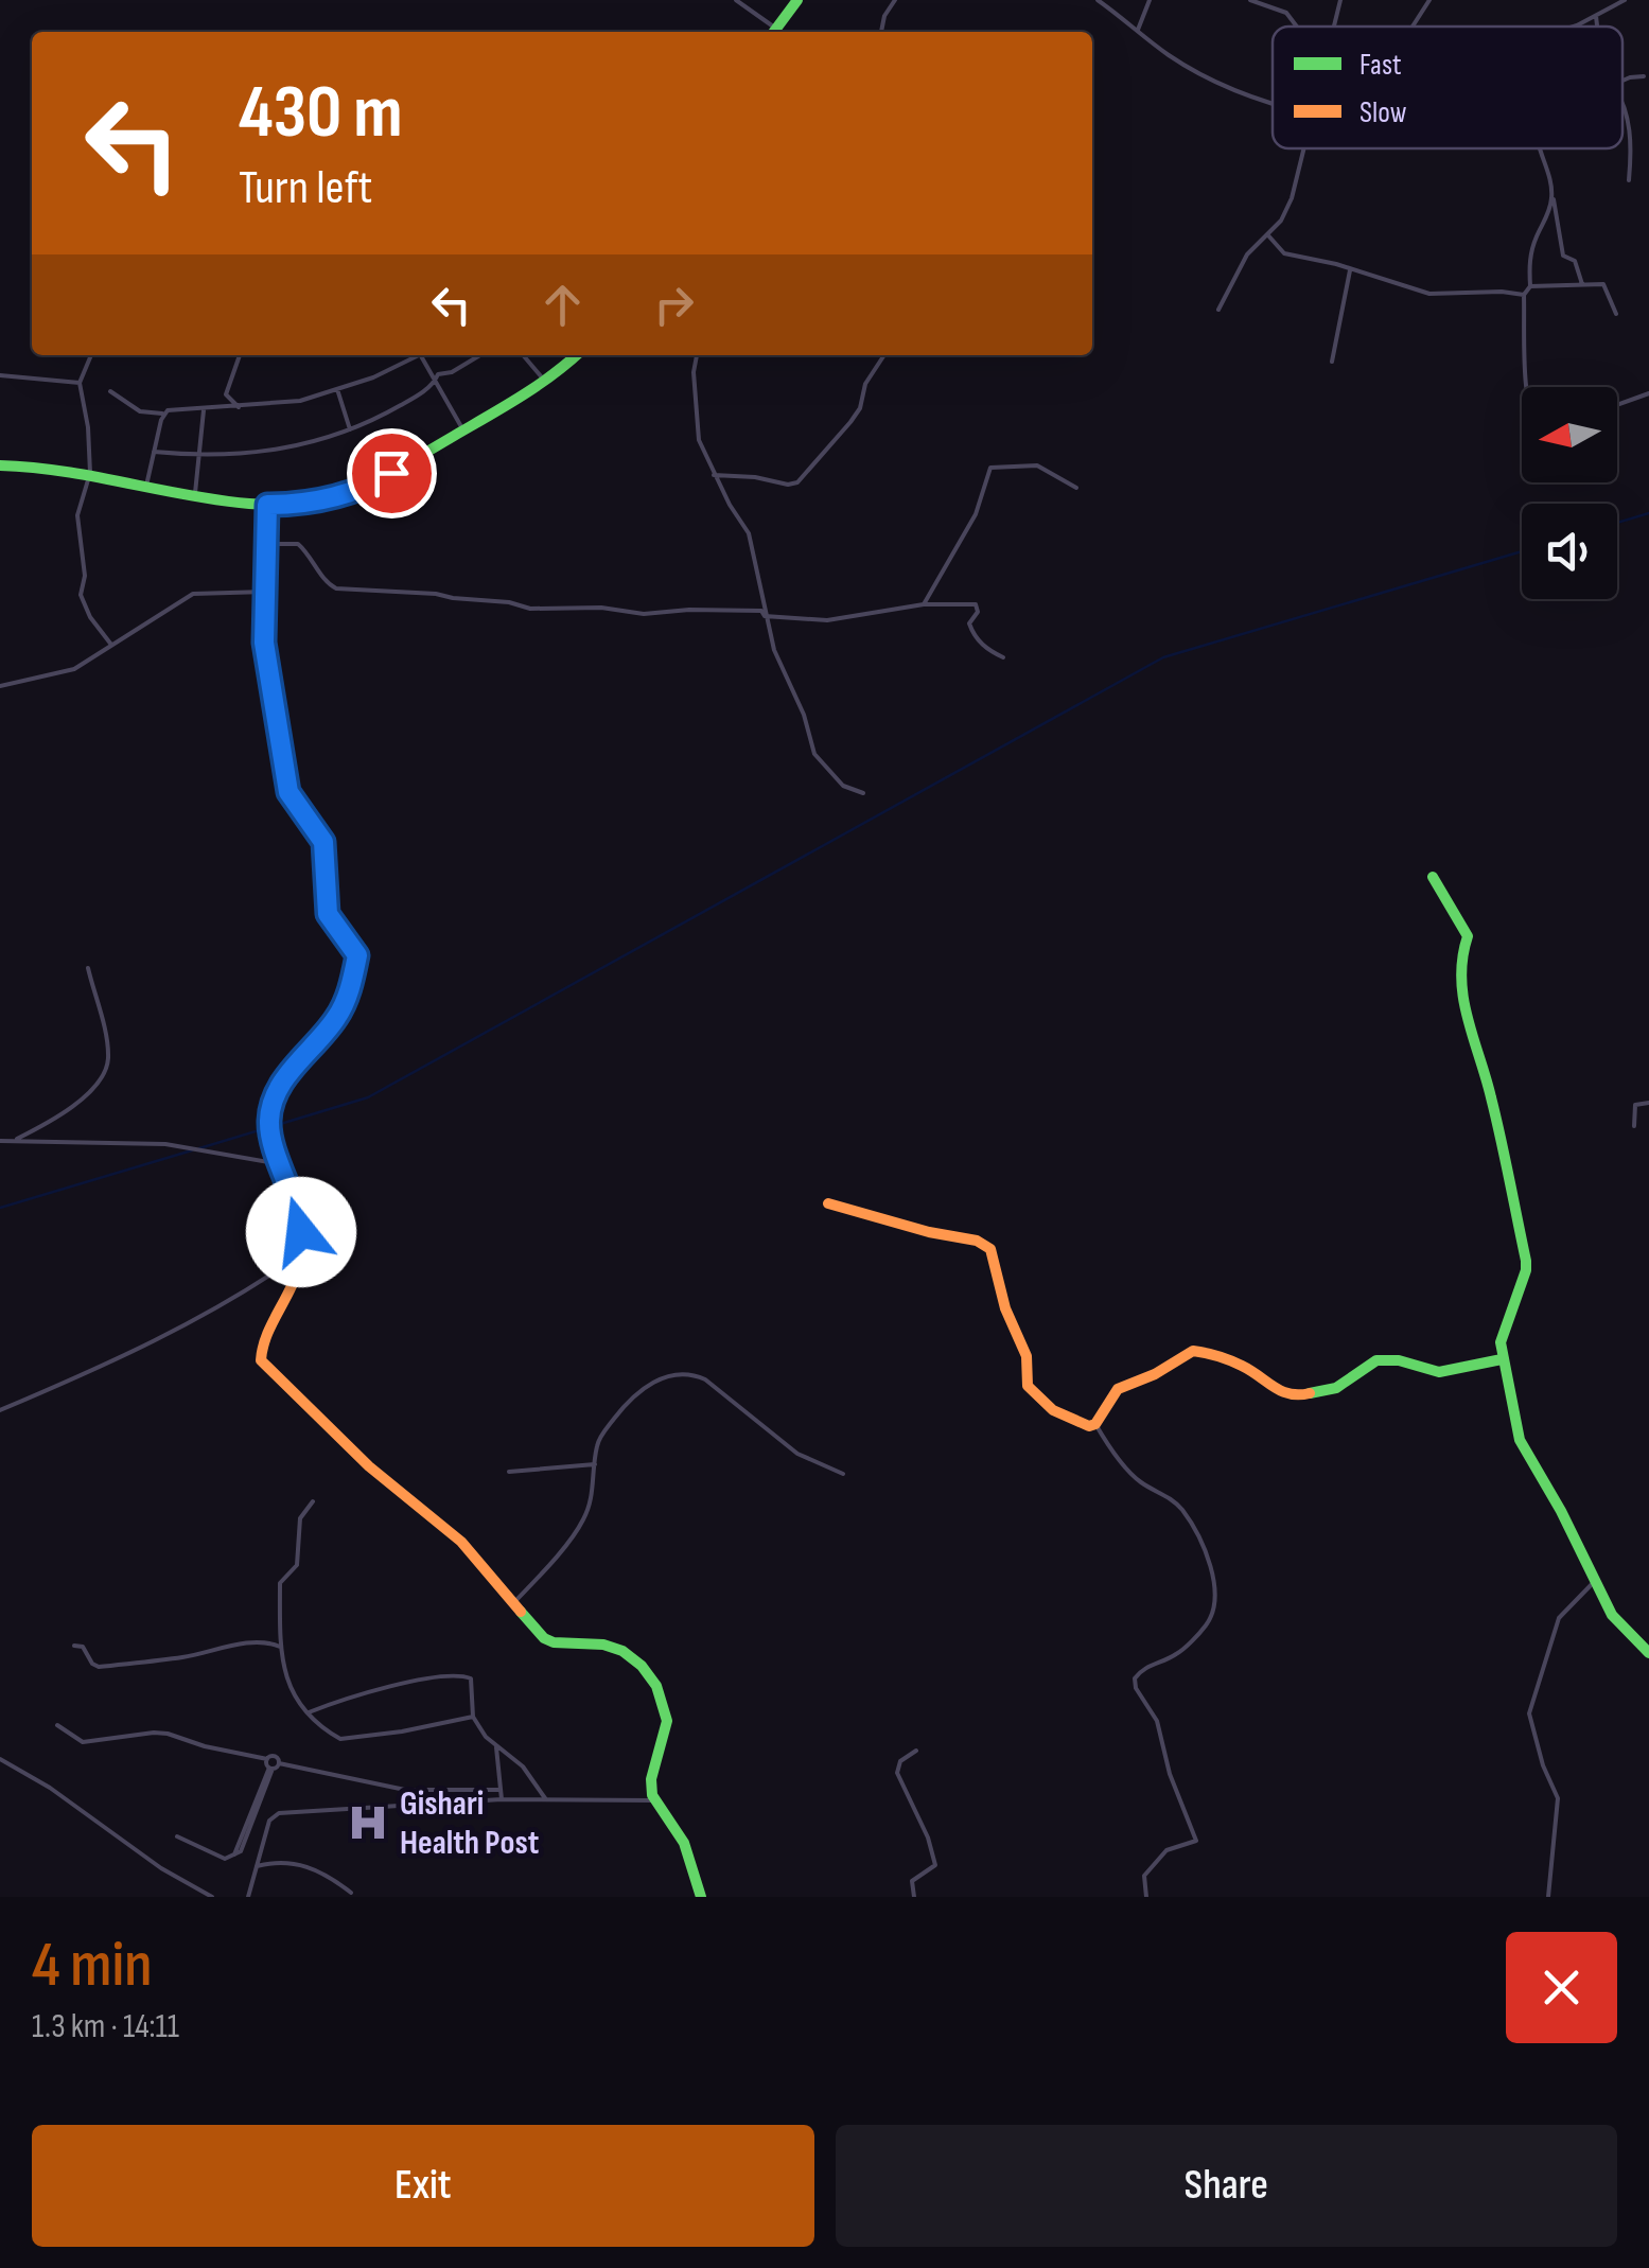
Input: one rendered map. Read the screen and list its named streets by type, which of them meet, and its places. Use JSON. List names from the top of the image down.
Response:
{
  "places": {
    "hospital": ["Gishari Health Post"]
  },
  "legend": ["Fast", "Slow"],
  "north": "left",
  "page": {
    "turn": ["430 m", "Turn left"],
    "heading": ["4 min", "1.3 km · 14:11"],
    "buttons": ["Exit", "Share"]
  }
}
